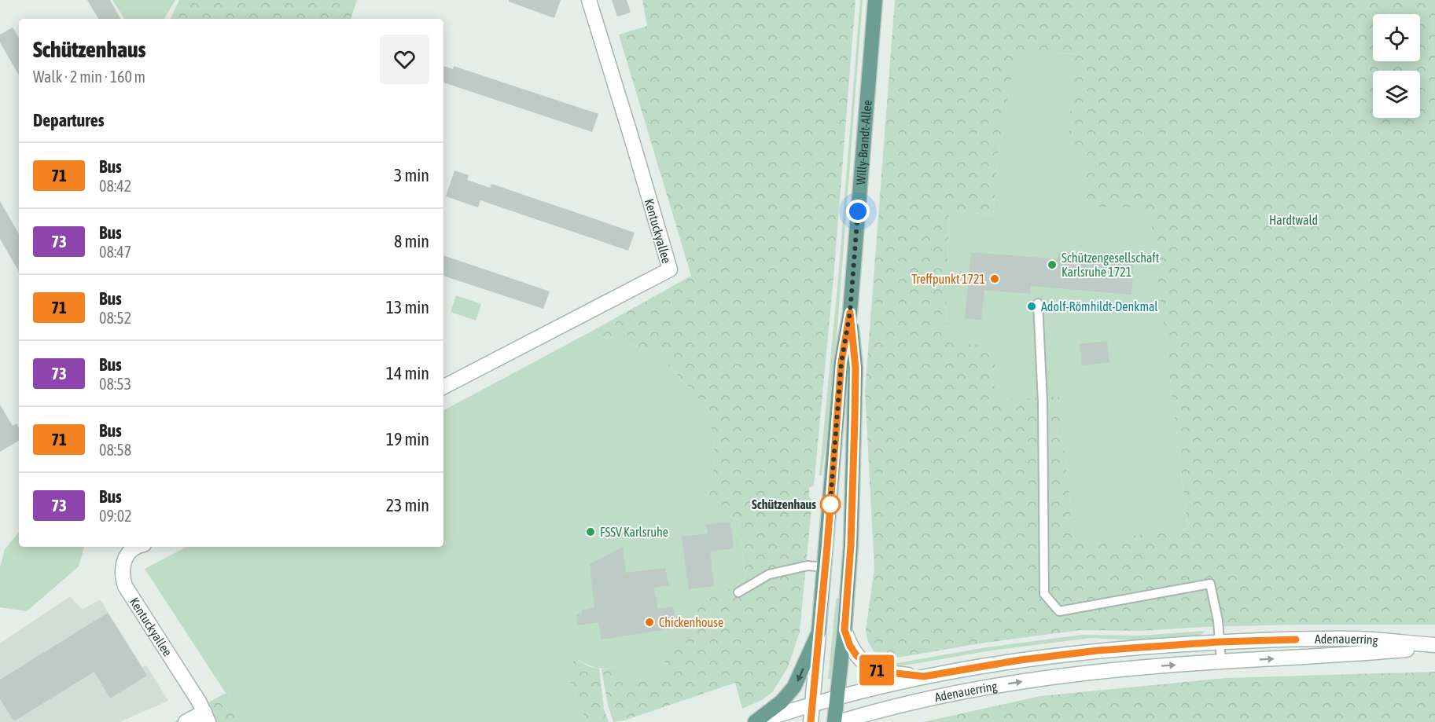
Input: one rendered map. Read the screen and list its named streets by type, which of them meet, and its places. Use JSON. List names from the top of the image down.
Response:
{
  "streets": {
    "main road": ["Willy-Brandt-Allee", "Kentuckyallee", "Adenauerring"]
  },
  "crossings": [
    ["Willy-Brandt-Allee", "Adenauerring"]
  ],
  "parks": ["Hardtwald"],
  "places": [
    "Schützengesellschaft Karlsruhe 1721",
    "Treffpunkt 1721",
    "Adolf-Römhildt-Denkmal",
    "Schützenhaus",
    "FSSV Karlsruhe",
    "Chickenhouse"
  ],
  "lines": ["bus line 71"],
  "page": {
    "on_map": "71",
    "heading": [
      ["Schützenhaus", "Walk · 2 min · 160 m"],
      "Departures"
    ],
    "list": [
      {
        "mark": "71",
        "name": "Bus",
        "note": "08:42",
        "value": "3 min"
      },
      {
        "mark": "73",
        "name": "Bus",
        "note": "08:47",
        "value": "8 min"
      },
      {
        "mark": "71",
        "name": "Bus",
        "note": "08:52",
        "value": "13 min"
      },
      {
        "mark": "73",
        "name": "Bus",
        "note": "08:53",
        "value": "14 min"
      },
      {
        "mark": "71",
        "name": "Bus",
        "note": "08:58",
        "value": "19 min"
      },
      {
        "mark": "73",
        "name": "Bus",
        "note": "09:02",
        "value": "23 min"
      }
    ]
  }
}
